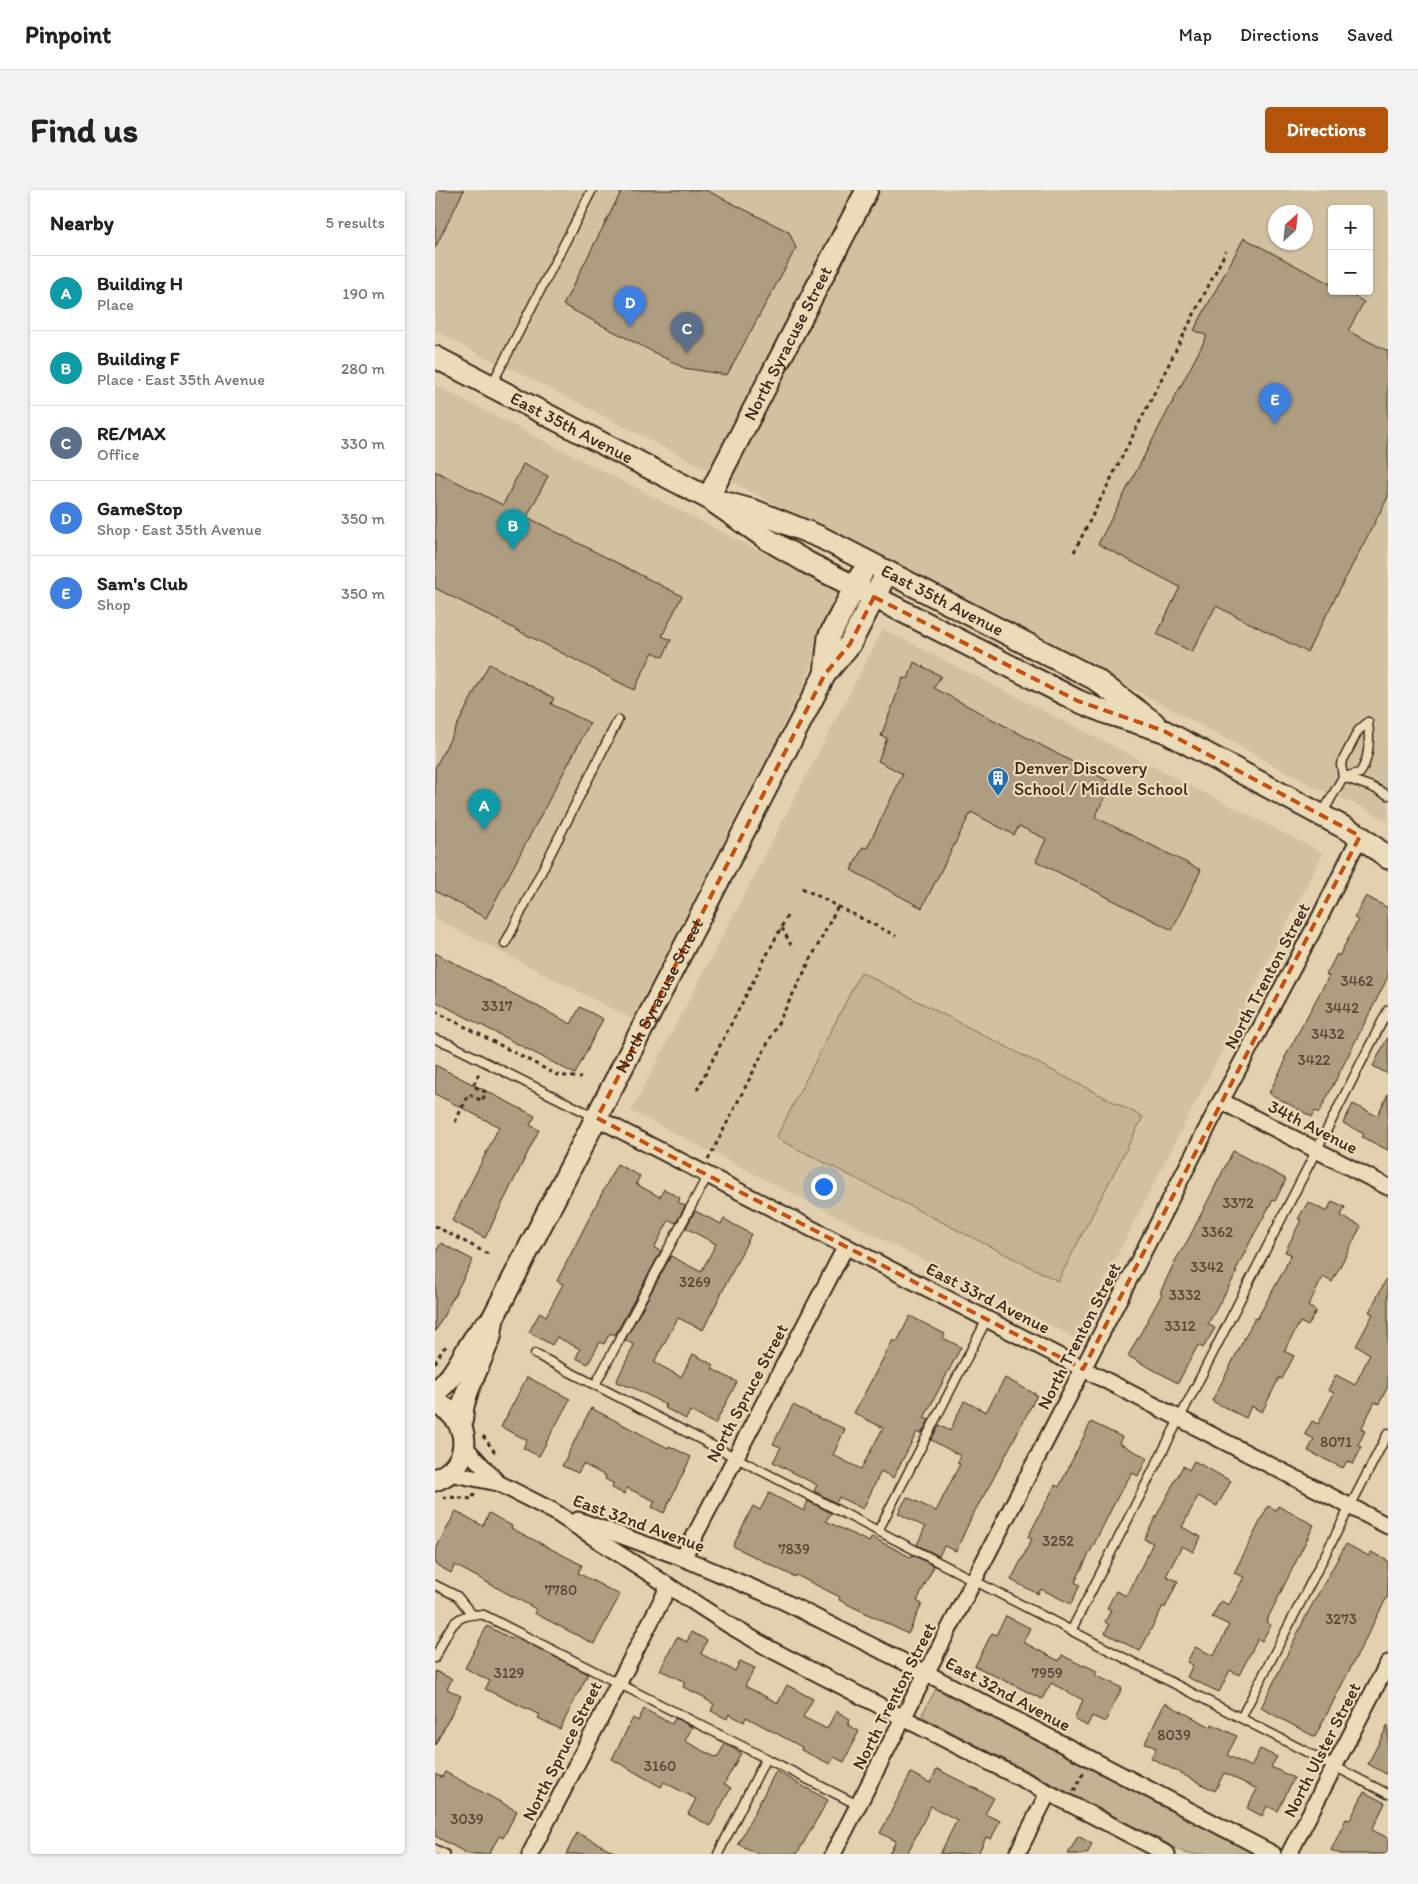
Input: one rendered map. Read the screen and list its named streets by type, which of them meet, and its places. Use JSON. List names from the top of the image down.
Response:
{
  "streets": {
    "street": [
      "North Syracuse Street",
      "East 35th Avenue",
      "North Trenton Street",
      "34th Avenue",
      "East 33rd Avenue",
      "North Spruce Street",
      "East 32nd Avenue",
      "North Ulster Street"
    ]
  },
  "crossings": [
    ["North Syracuse Street", "East 35th Avenue"],
    ["North Syracuse Street", "East 33rd Avenue"],
    ["North Syracuse Street", "East 32nd Avenue"],
    ["East 35th Avenue", "North Trenton Street"],
    ["North Trenton Street", "34th Avenue"],
    ["North Trenton Street", "East 33rd Avenue"],
    ["North Trenton Street", "East 32nd Avenue"],
    ["East 33rd Avenue", "North Spruce Street"],
    ["North Spruce Street", "East 32nd Avenue"]
  ],
  "places": {
    "building": ["Denver Discovery School / Middle School"]
  },
  "house_numbers": [
    "3462",
    "3317",
    "3442",
    "3432",
    "3422",
    "3372",
    "3362",
    "3342",
    "3269",
    "3332",
    "3312",
    "8071",
    "3252",
    "7839",
    "7780",
    "3273",
    "3129",
    "7959",
    "8039",
    "3160",
    "3039"
  ],
  "north": "top right",
  "page": {
    "header": "Pinpoint",
    "nav": ["Map", "Directions", "Saved"],
    "buttons": "Directions",
    "title": "Find us",
    "heading": ["Nearby", "5 results"],
    "map_buttons": ["+", "−"],
    "list": [
      {
        "mark": "A",
        "name": "Building H",
        "note": "Place",
        "value": "190 m"
      },
      {
        "mark": "B",
        "name": "Building F",
        "note": "Place · East 35th Avenue",
        "value": "280 m"
      },
      {
        "mark": "C",
        "name": "RE/MAX",
        "note": "Office",
        "value": "330 m"
      },
      {
        "mark": "D",
        "name": "GameStop",
        "note": "Shop · East 35th Avenue",
        "value": "350 m"
      },
      {
        "mark": "E",
        "name": "Sam's Club",
        "note": "Shop",
        "value": "350 m"
      }
    ],
    "pins": [
      "D",
      "C",
      "E",
      "B",
      "A"
    ]
  }
}
